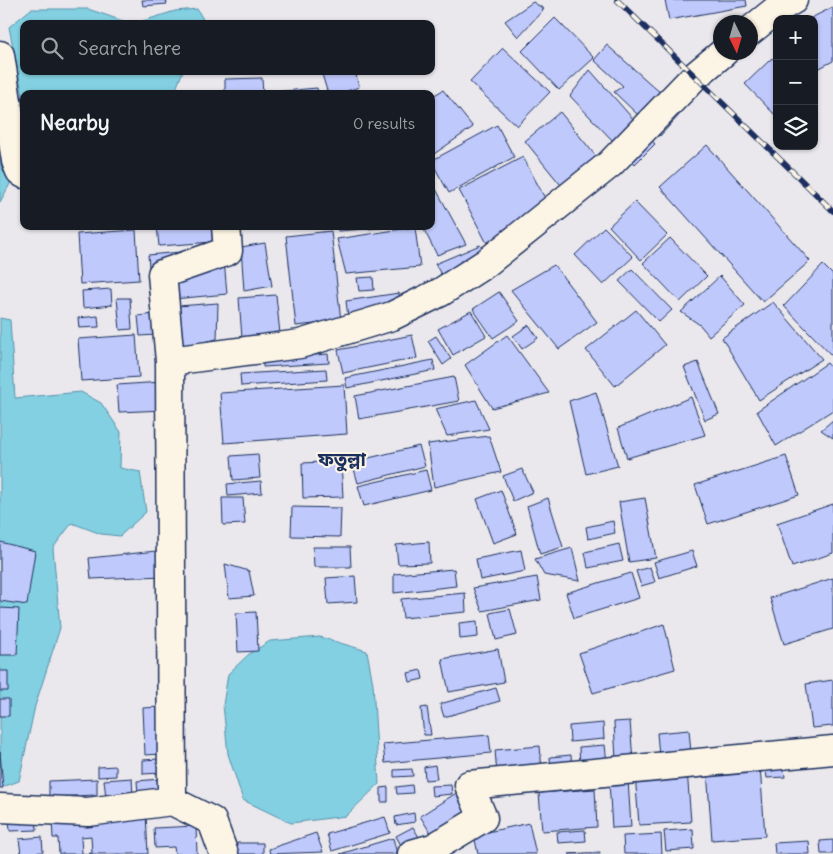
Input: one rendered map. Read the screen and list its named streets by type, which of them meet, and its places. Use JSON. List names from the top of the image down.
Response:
{
  "districts": ["ফতুল্লা"],
  "north": "bottom",
  "page": {
    "map_buttons": ["+", "−"],
    "search": "Search here",
    "heading": ["Nearby", "0 results"]
  }
}
